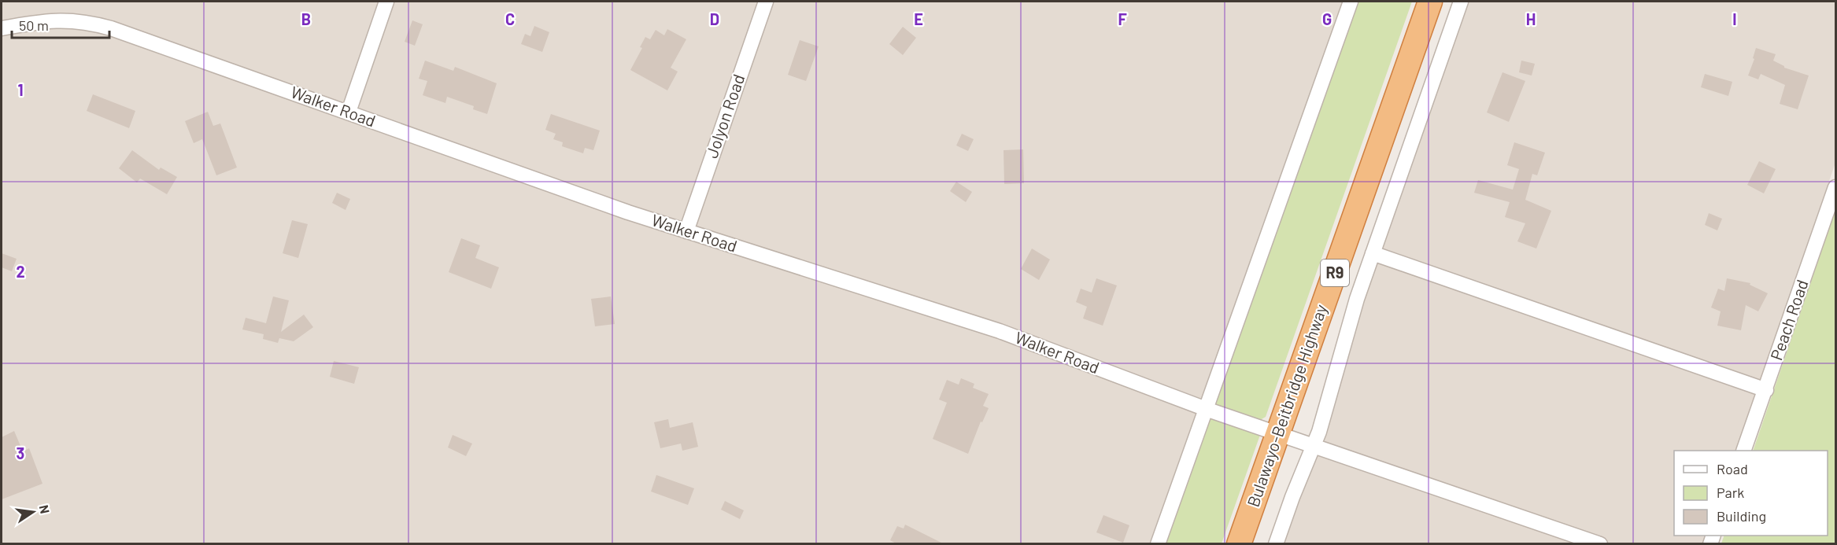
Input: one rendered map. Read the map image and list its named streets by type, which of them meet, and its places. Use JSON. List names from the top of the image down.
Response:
{
  "streets": {
    "highway": ["R9", "Bulawayo-Beitbridge Highway"],
    "street": ["Walker Road", "Jolyon Road", "Peach Road"]
  },
  "crossings": [
    ["Walker Road", "Jolyon Road"],
    ["Walker Road", "Bulawayo-Beitbridge Highway"]
  ],
  "legend": ["Road", "Park", "Building"],
  "scale_bar": "50 m",
  "north": "right",
  "grid": {
    "columns": [
      "B",
      "C",
      "D",
      "E",
      "F",
      "G",
      "H",
      "I"
    ],
    "rows": ["1", "2", "3"]
  }
}
